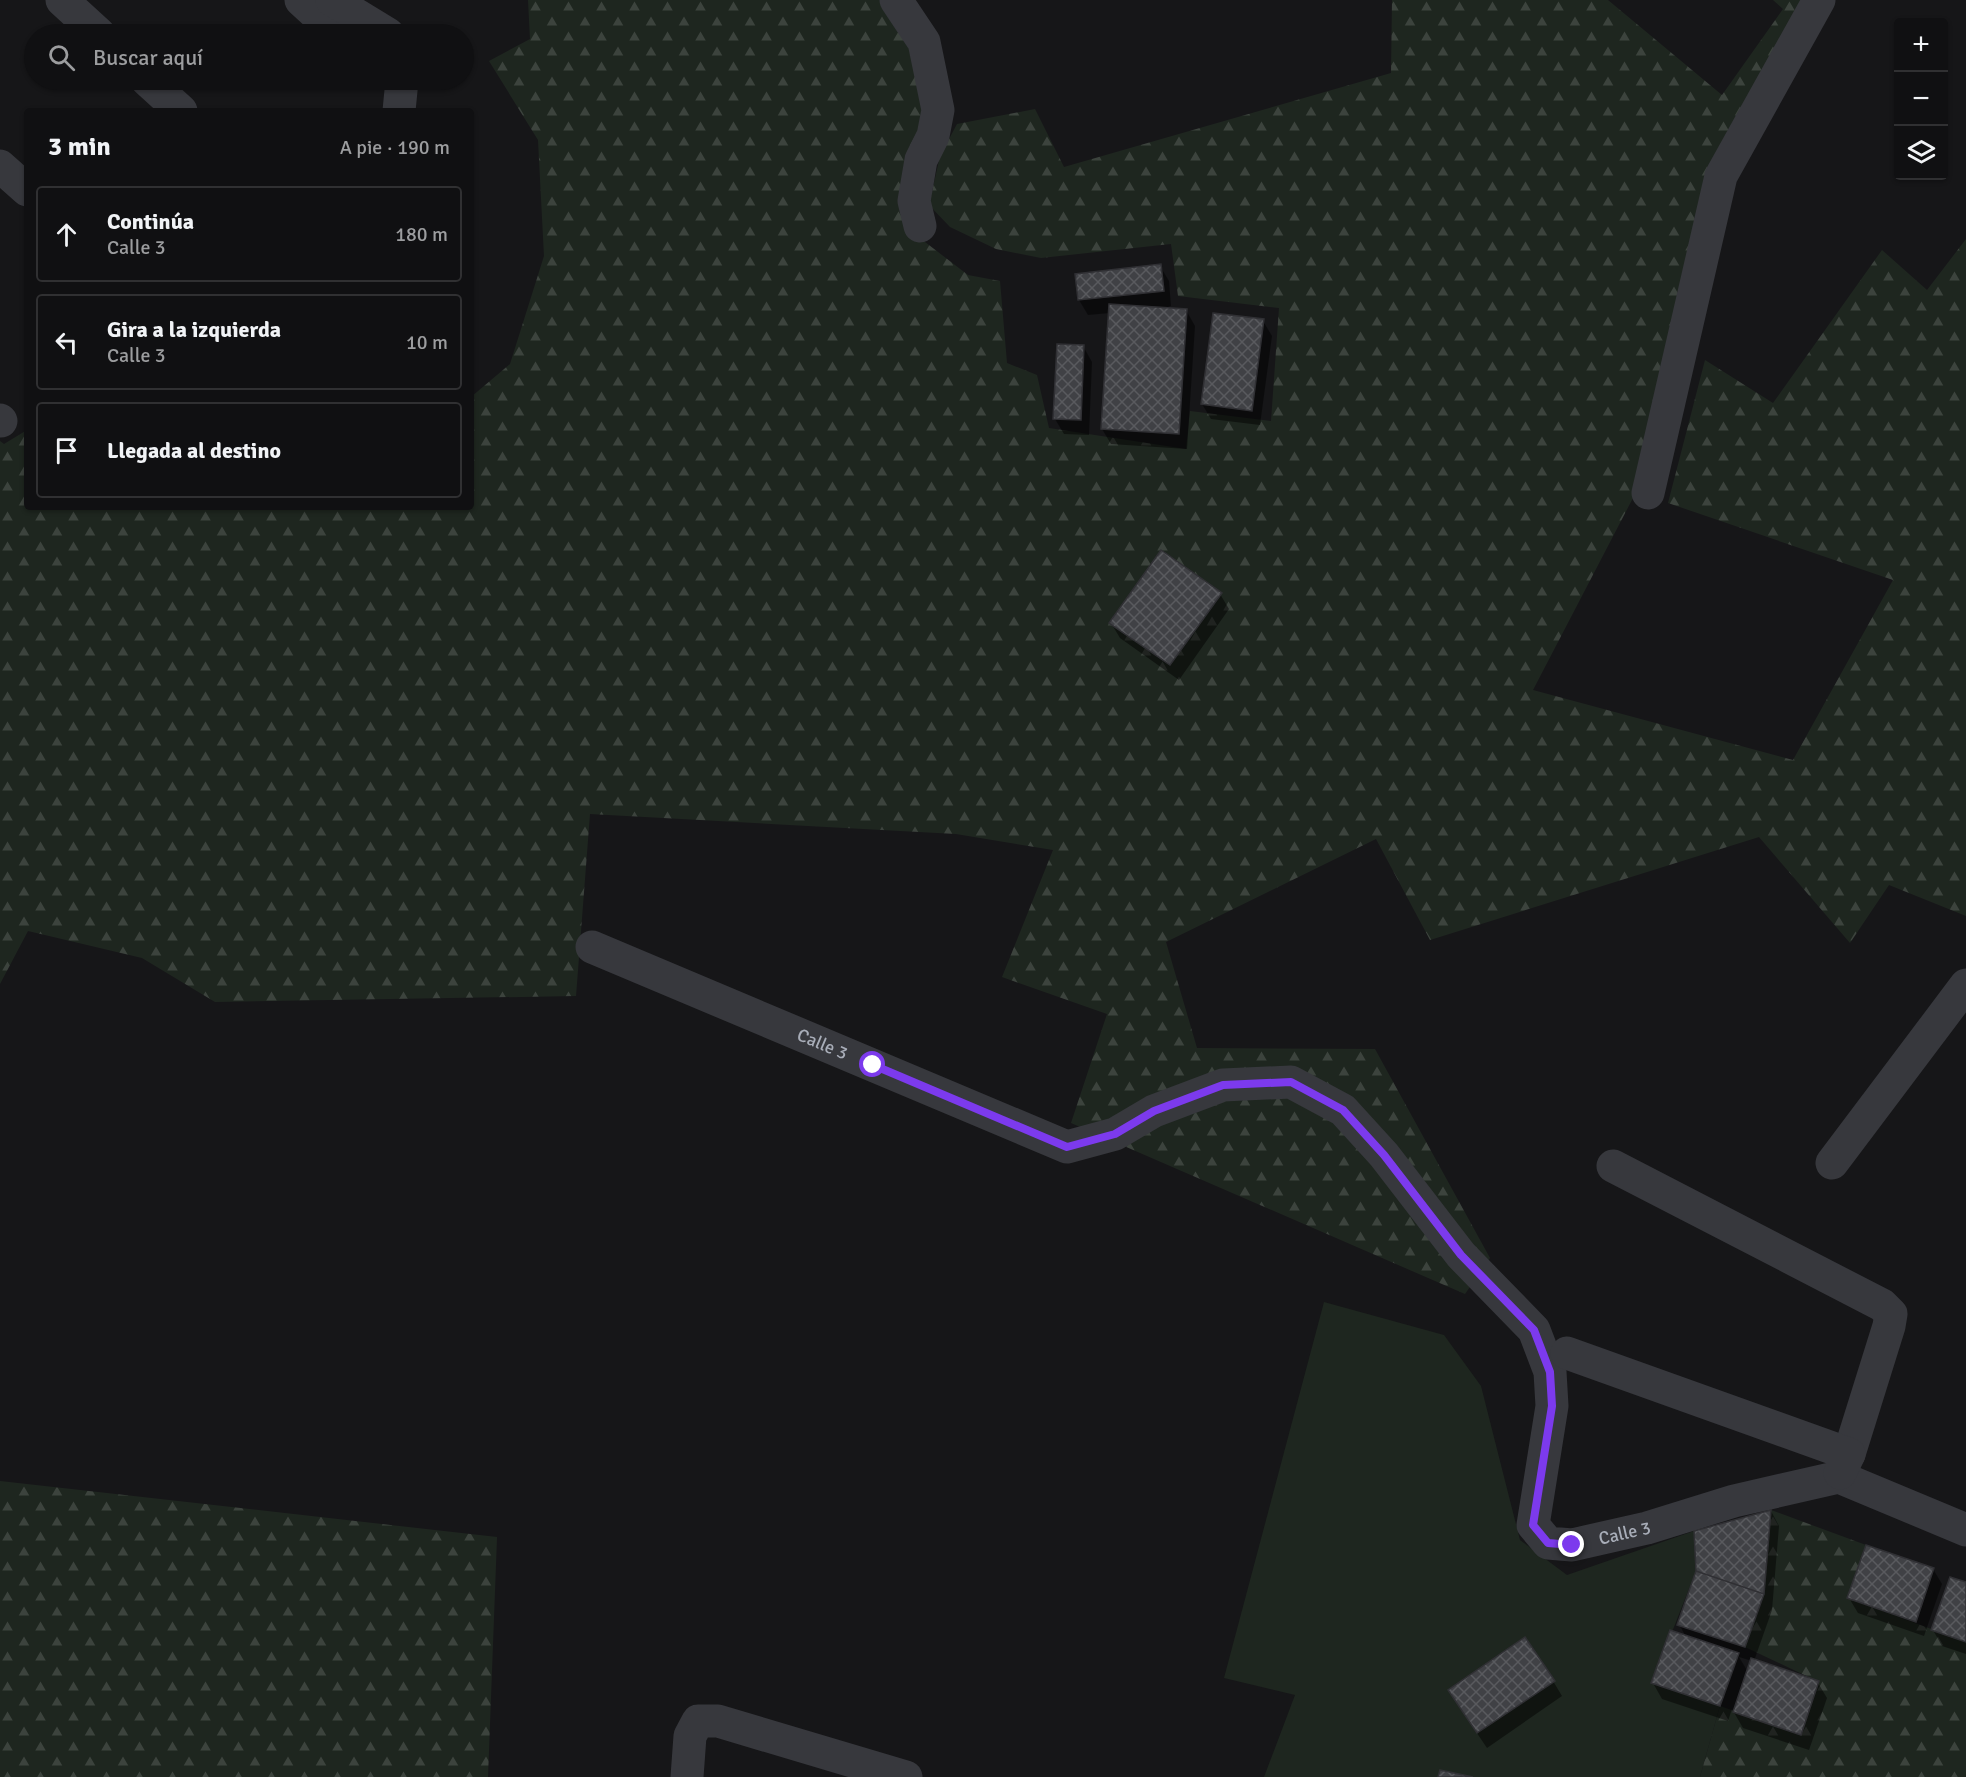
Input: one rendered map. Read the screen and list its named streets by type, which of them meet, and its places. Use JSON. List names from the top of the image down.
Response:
{
  "streets": {
    "street": ["Calle 3"]
  },
  "page": {
    "map_buttons": ["+", "−"],
    "search": "Buscar aquí",
    "heading": ["3 min", "A pie · 190 m"],
    "list": [
      ["Continúa", "Calle 3", "180 m"],
      ["Gira a la izquierda", "Calle 3", "10 m"],
      "Llegada al destino"
    ]
  }
}
